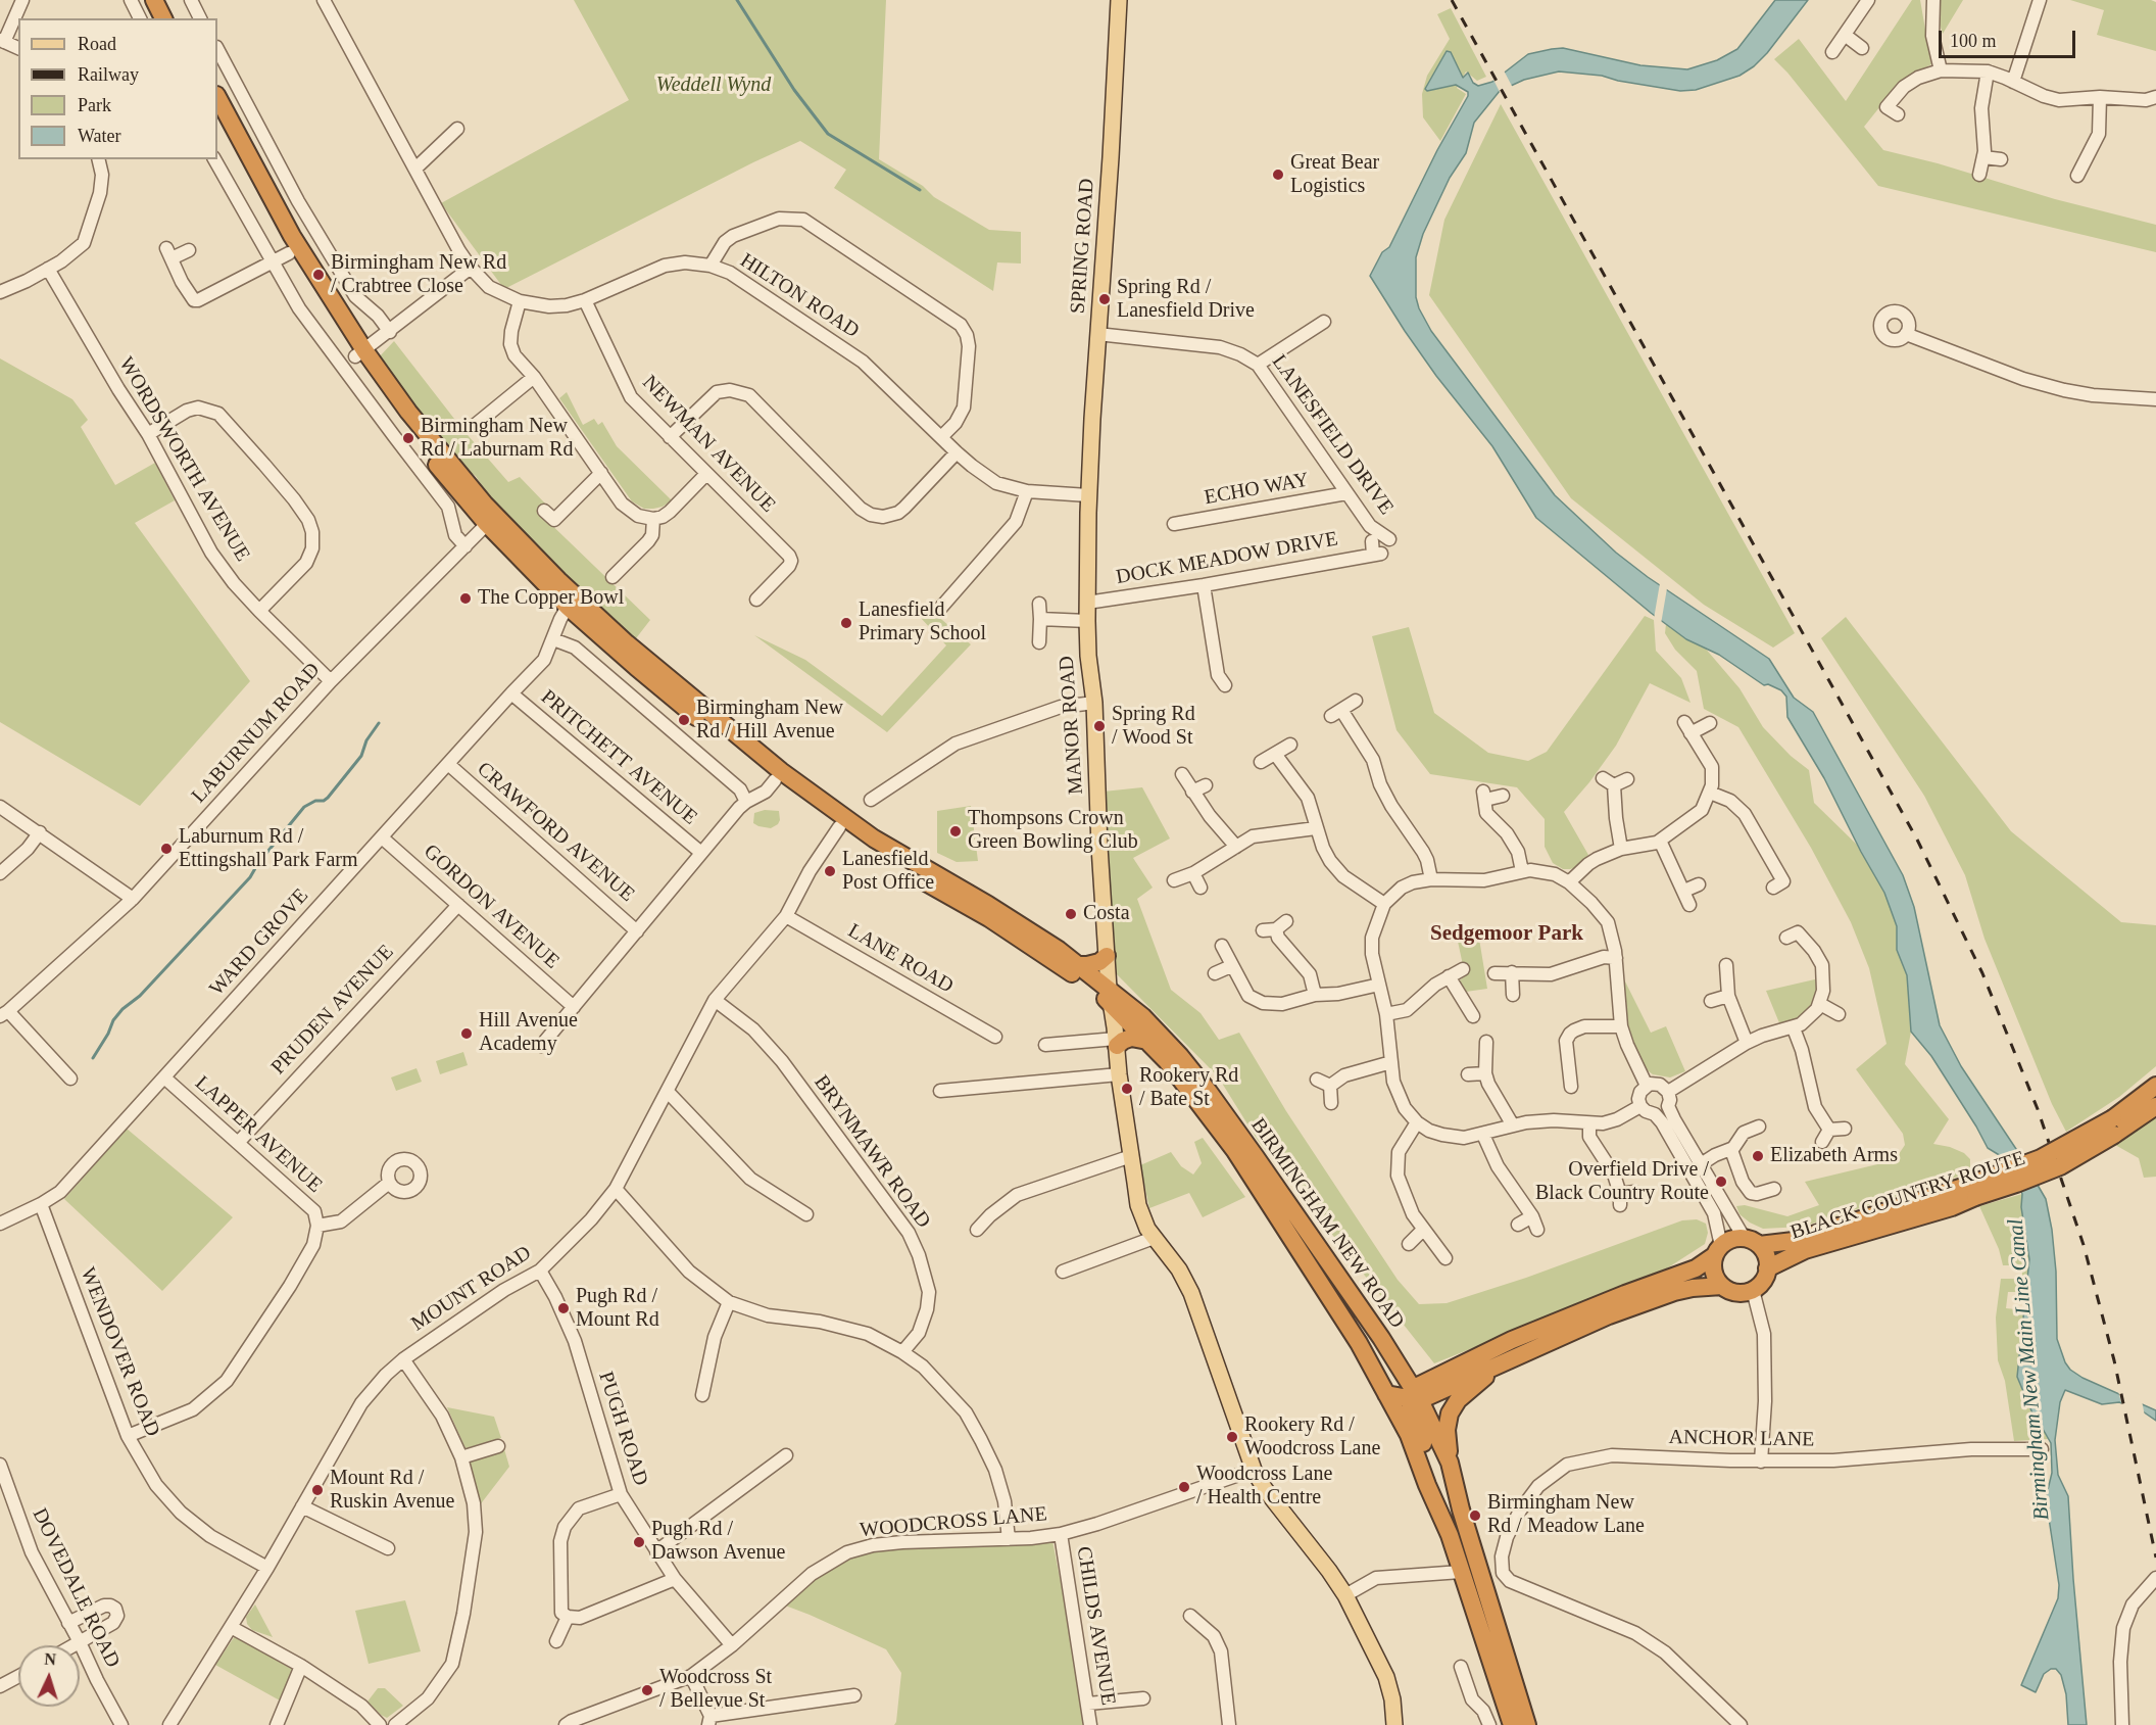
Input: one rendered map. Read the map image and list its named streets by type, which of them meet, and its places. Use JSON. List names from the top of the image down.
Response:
{
  "streets": {
    "highway": ["BLACK COUNTRY ROUTE", "BIRMINGHAM NEW ROAD"],
    "main road": ["SPRING ROAD", "MANOR ROAD"],
    "street": [
      "HILTON ROAD",
      "LANESFIELD DRIVE",
      "NEWMAN AVENUE",
      "WORDSWORTH AVENUE",
      "ECHO WAY",
      "DOCK MEADOW DRIVE",
      "LABURNUM ROAD",
      "PRITCHETT AVENUE",
      "CRAWFORD AVENUE",
      "GORDON AVENUE",
      "WARD GROVE",
      "LANE ROAD",
      "PRUDEN AVENUE",
      "LAPPER AVENUE",
      "BRYNMAWR ROAD",
      "MOUNT ROAD",
      "WENDOVER ROAD",
      "PUGH ROAD",
      "ANCHOR LANE",
      "WOODCROSS LANE",
      "DOVEDALE ROAD",
      "CHILDS AVENUE"
    ]
  },
  "crossings": [
    ["SPRING ROAD", "HILTON ROAD"],
    ["SPRING ROAD", "LANESFIELD DRIVE"],
    ["SPRING ROAD", "MANOR ROAD"],
    ["HILTON ROAD", "NEWMAN AVENUE"],
    ["HILTON ROAD", "MANOR ROAD"],
    ["LANESFIELD DRIVE", "ECHO WAY"],
    ["WORDSWORTH AVENUE", "LABURNUM ROAD"],
    ["DOCK MEADOW DRIVE", "MANOR ROAD"],
    ["MANOR ROAD", "BIRMINGHAM NEW ROAD"],
    ["MANOR ROAD", "WOODCROSS LANE"],
    ["LABURNUM ROAD", "BIRMINGHAM NEW ROAD"],
    ["PRITCHETT AVENUE", "WARD GROVE"],
    ["CRAWFORD AVENUE", "WARD GROVE"],
    ["GORDON AVENUE", "WARD GROVE"],
    ["GORDON AVENUE", "PRUDEN AVENUE"],
    ["WARD GROVE", "LAPPER AVENUE"],
    ["WARD GROVE", "BIRMINGHAM NEW ROAD"],
    ["WARD GROVE", "WENDOVER ROAD"],
    ["LANE ROAD", "MOUNT ROAD"],
    ["PRUDEN AVENUE", "LAPPER AVENUE"],
    ["LAPPER AVENUE", "WENDOVER ROAD"],
    ["BRYNMAWR ROAD", "MOUNT ROAD"],
    ["BLACK COUNTRY ROUTE", "BIRMINGHAM NEW ROAD"],
    ["BIRMINGHAM NEW ROAD", "MOUNT ROAD"],
    ["MOUNT ROAD", "WENDOVER ROAD"],
    ["MOUNT ROAD", "PUGH ROAD"],
    ["PUGH ROAD", "WOODCROSS LANE"],
    ["WOODCROSS LANE", "CHILDS AVENUE"]
  ],
  "districts": ["Sedgemoor Park"],
  "water": ["Birmingham New Main Line Canal"],
  "parks": ["Weddell Wynd"],
  "places": [
    "Great Bear Logistics",
    "Birmingham New Rd / Crabtree Close",
    "Spring Rd / Lanesfield Drive",
    "Birmingham New Rd / Laburnam Rd",
    "The Copper Bowl",
    "Lanesfield Primary School",
    "Birmingham New Rd / Hill Avenue",
    "Spring Rd / Wood St",
    "Thompsons Crown Green Bowling Club",
    "Laburnum Rd / Ettingshall Park Farm",
    "Lanesfield Post Office",
    "Costa",
    "Hill Avenue Academy",
    "Rookery Rd / Bate St",
    "Elizabeth Arms",
    "Overfield Drive / Black Country Route",
    "Pugh Rd / Mount Rd",
    "Rookery Rd / Woodcross Lane",
    "Woodcross Lane / Health Centre",
    "Mount Rd / Ruskin Avenue",
    "Birmingham New Rd / Meadow Lane",
    "Pugh Rd / Dawson Avenue",
    "Woodcross St / Bellevue St"
  ],
  "legend": [
    "Road",
    "Railway",
    "Park",
    "Water"
  ],
  "scale_bar": "100 m",
  "north": "top"
}
